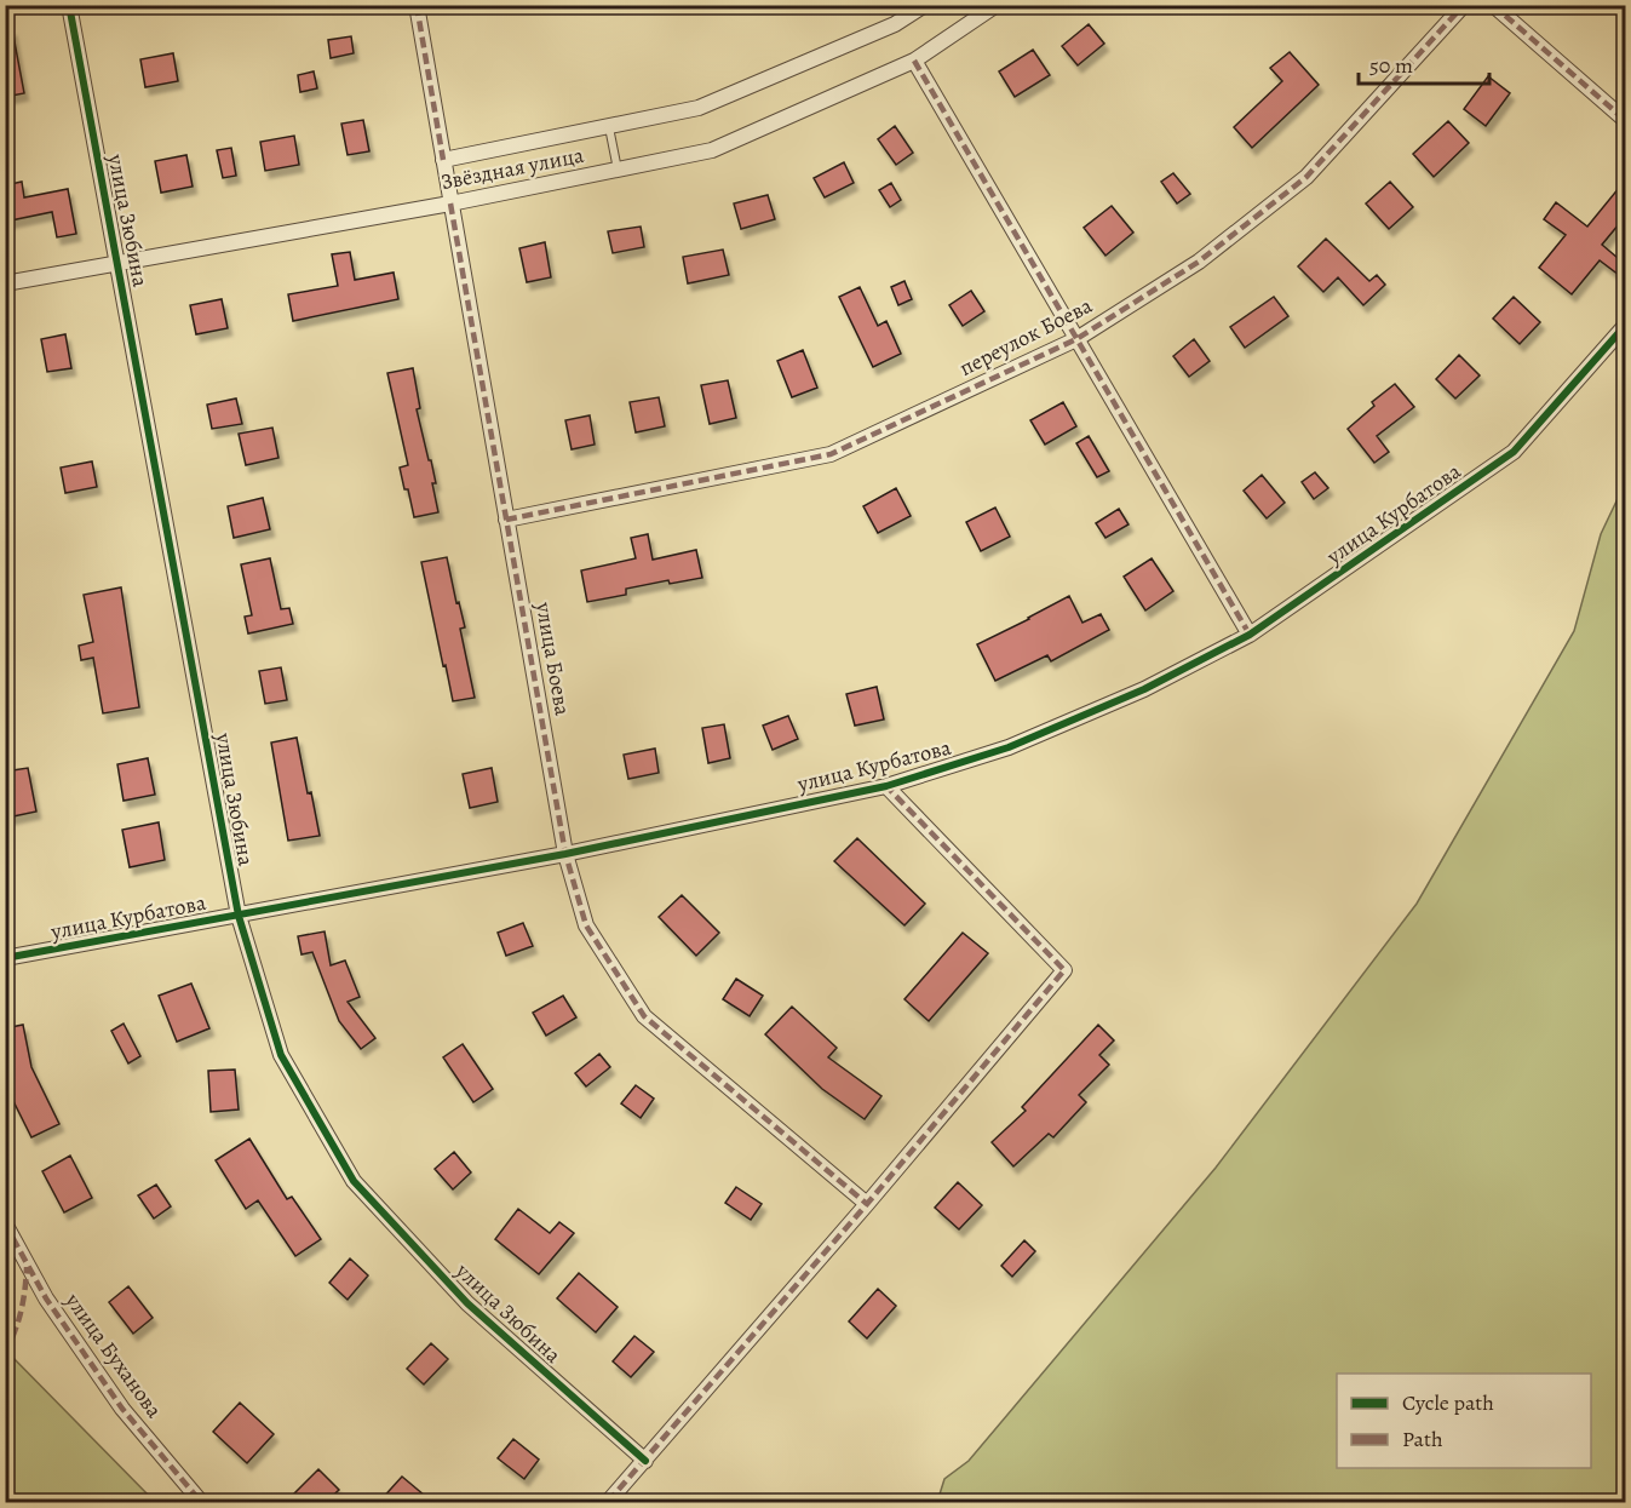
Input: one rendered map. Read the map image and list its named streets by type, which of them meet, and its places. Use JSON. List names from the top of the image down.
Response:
{
  "streets": {
    "street": [
      "Звёздная улица",
      "улица Зюбина",
      "переулок Боева",
      "улица Курбатова",
      "улица Боева",
      "улица Буханова"
    ]
  },
  "crossings": [
    ["Звёздная улица", "улица Зюбина"],
    ["Звёздная улица", "улица Боева"],
    ["улица Зюбина", "улица Курбатова"],
    ["переулок Боева", "улица Боева"],
    ["улица Курбатова", "улица Боева"]
  ],
  "legend": ["Cycle path", "Path"],
  "scale_bar": "50 m"
}
